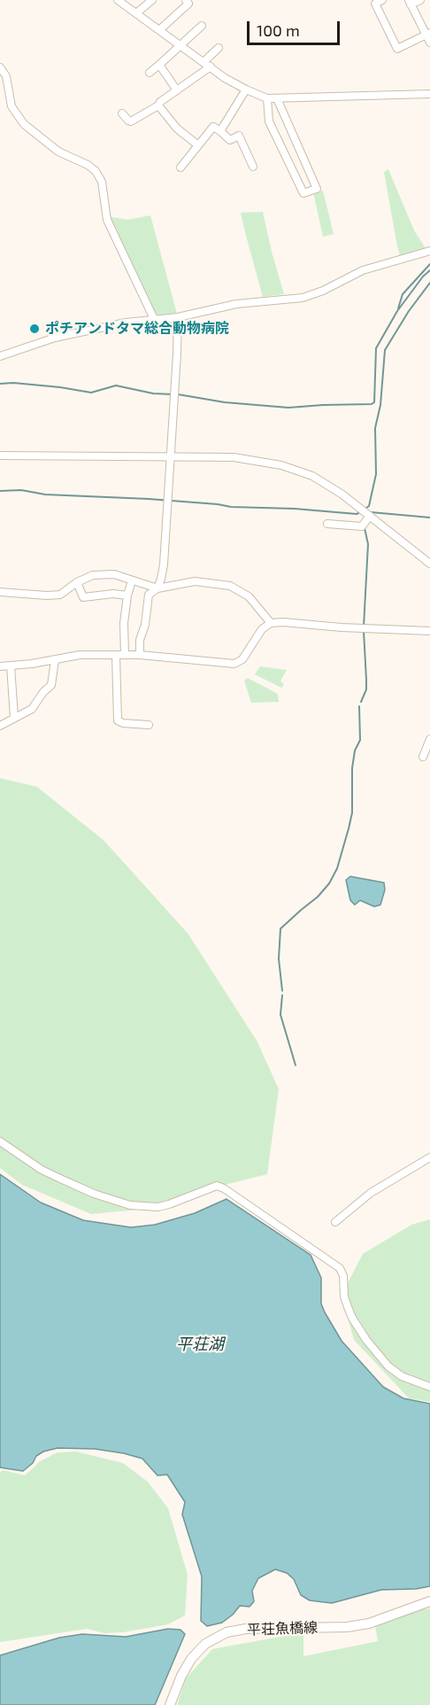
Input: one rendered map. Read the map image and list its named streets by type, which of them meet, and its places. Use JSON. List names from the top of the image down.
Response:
{
  "streets": {
    "main road": ["平荘魚橋線"]
  },
  "water": ["平荘湖"],
  "places": ["ポチアンドタマ総合動物病院"],
  "scale_bar": "100 m"
}
